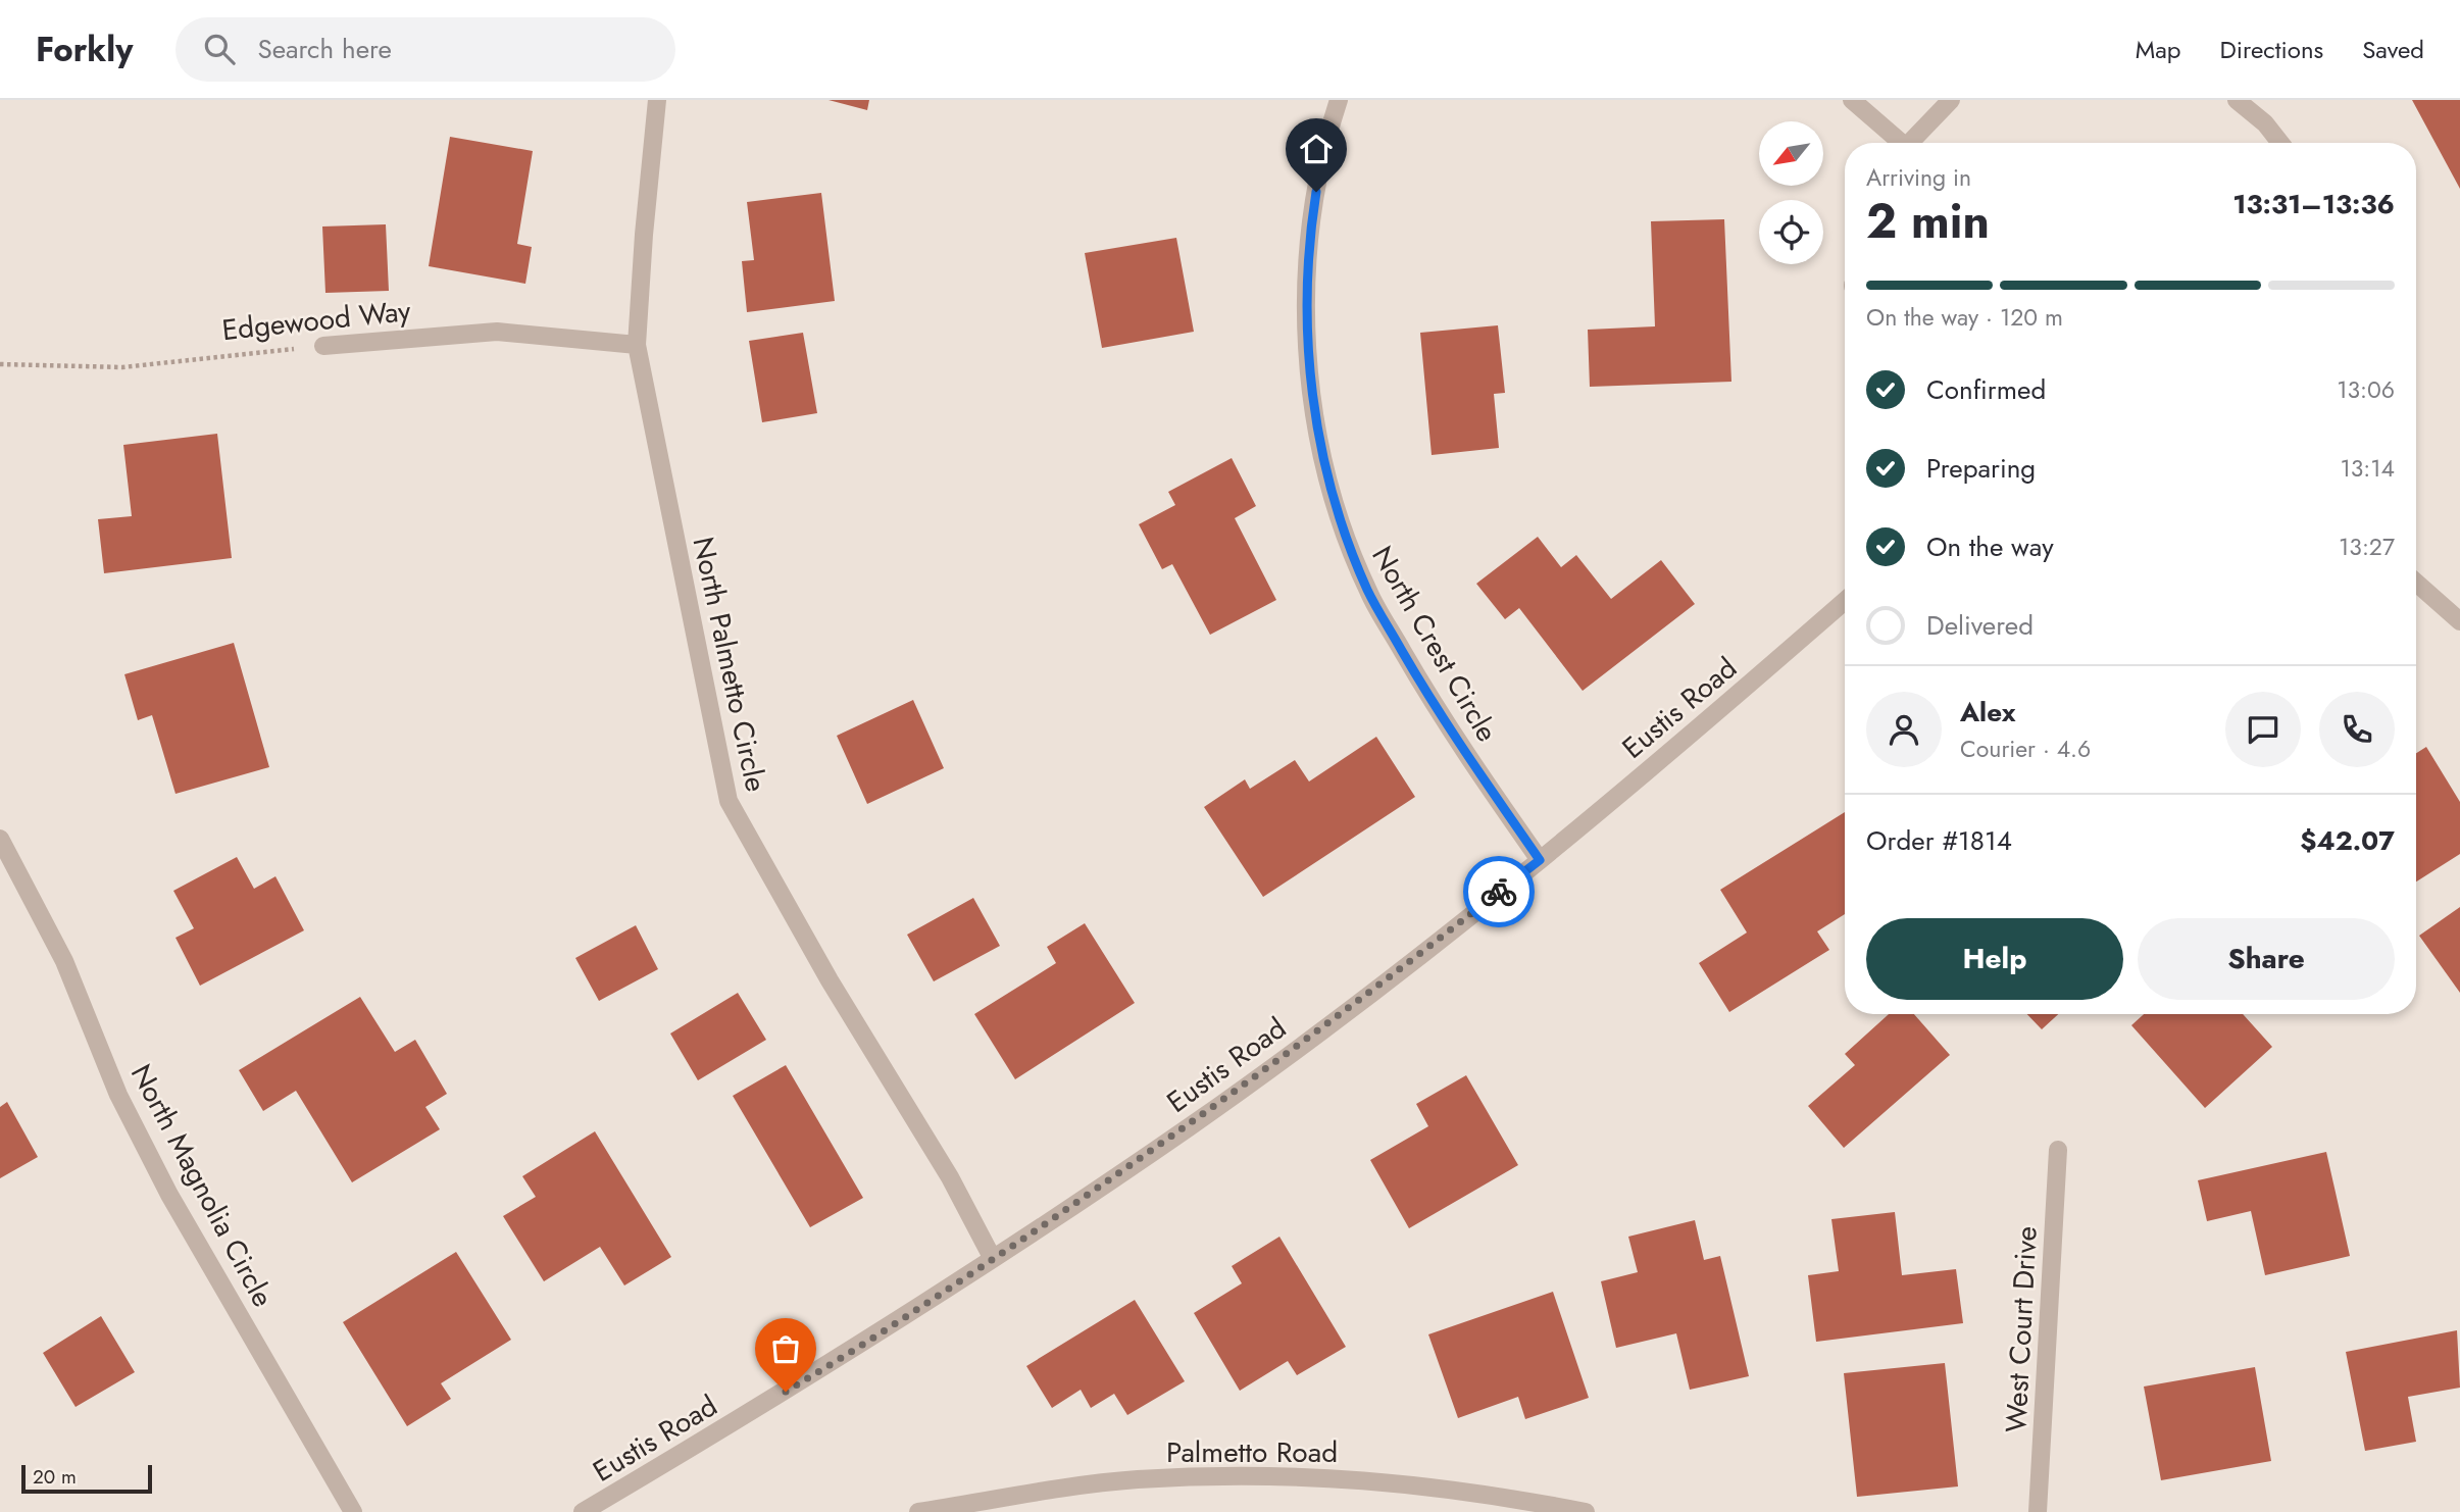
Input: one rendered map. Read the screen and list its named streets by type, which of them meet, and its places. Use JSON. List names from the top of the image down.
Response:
{
  "streets": {
    "street": [
      "Edgewood Way",
      "North Crest Circle",
      "North Palmetto Circle",
      "Eustis Road",
      "North Magnolia Circle",
      "West Court Drive",
      "Palmetto Road"
    ]
  },
  "crossings": [
    ["Edgewood Way", "North Palmetto Circle"],
    ["North Crest Circle", "Eustis Road"],
    ["North Palmetto Circle", "Eustis Road"]
  ],
  "scale_bar": "20 m",
  "north": "bottom left",
  "page": {
    "header": "Forkly",
    "search": "Search here",
    "nav": ["Map", "Directions", "Saved"],
    "heading": ["2 min", "Arriving in", "13:31–13:36"],
    "panel": [
      "Alex",
      "Courier · 4.6",
      "Order #1814",
      "$42.07"
    ],
    "bar": "On the way · 120 m",
    "list": [
      ["Confirmed", "13:06"],
      ["Preparing", "13:14"],
      ["On the way", "13:27"],
      "Delivered"
    ],
    "buttons": ["Help", "Share"],
    "scale": "20 m"
  }
}
